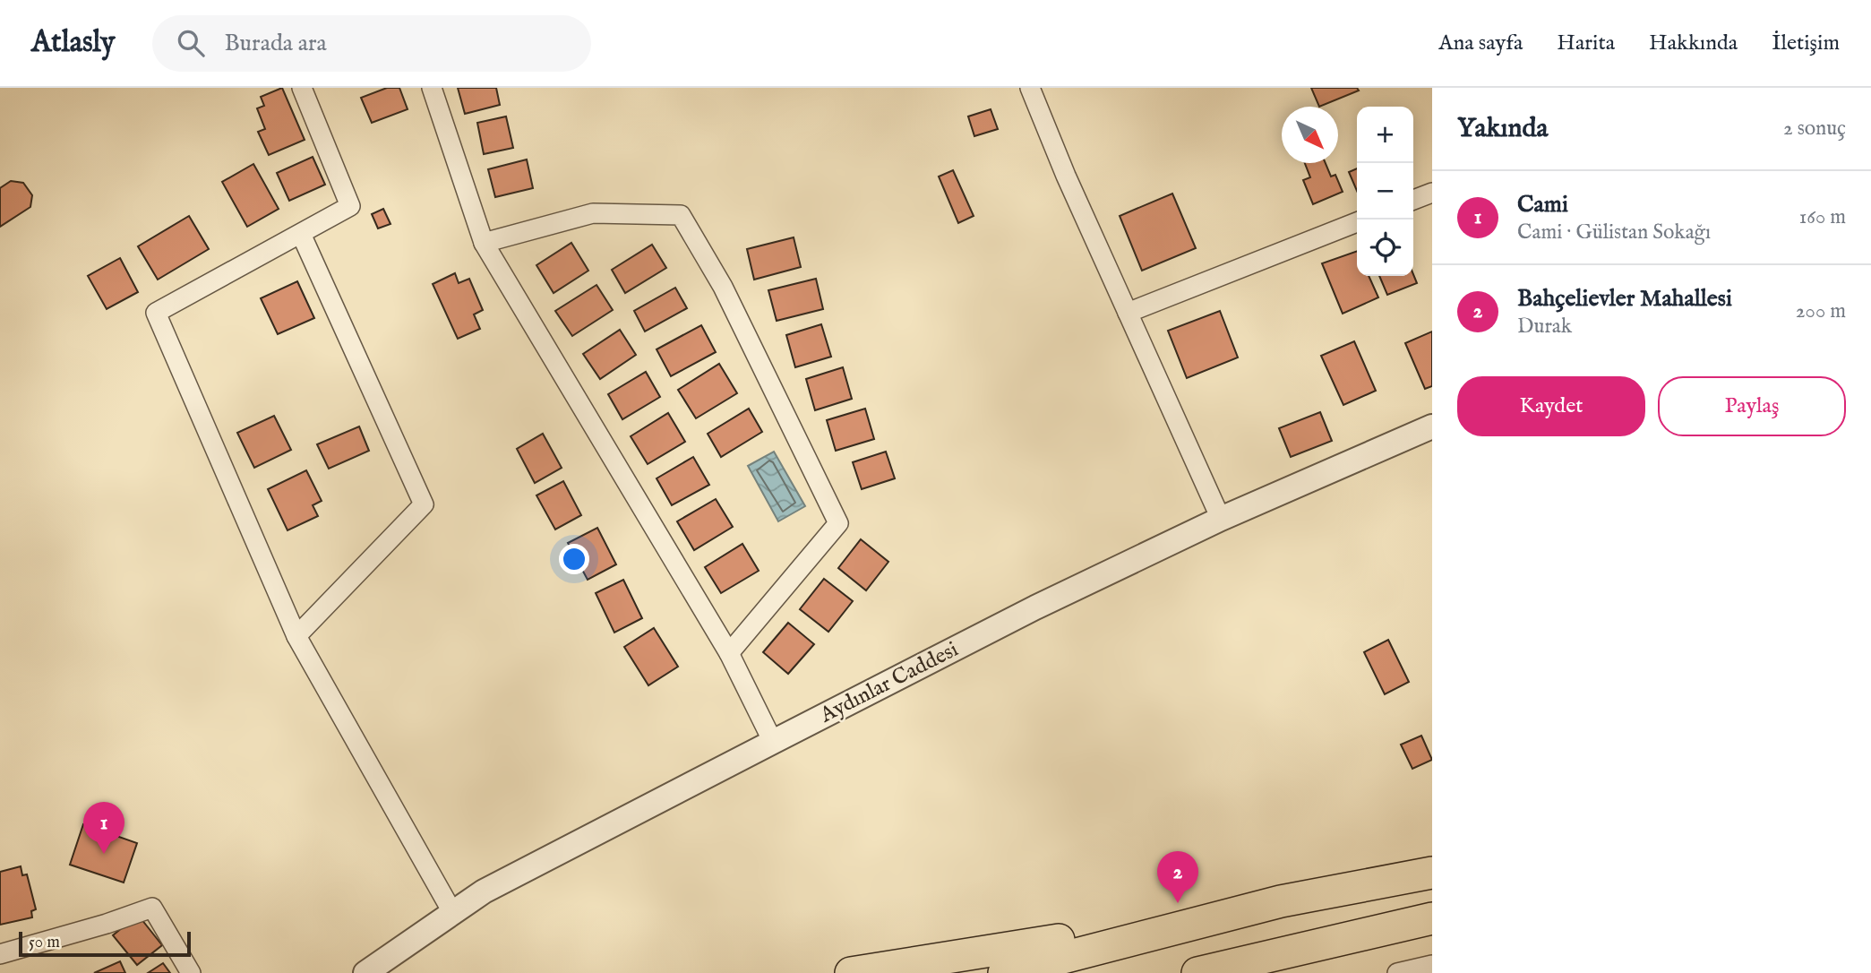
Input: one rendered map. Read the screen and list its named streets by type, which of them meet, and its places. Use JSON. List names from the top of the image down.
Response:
{
  "streets": {
    "street": ["Aydınlar Caddesi"]
  },
  "scale_bar": "50 m",
  "north": "bottom right",
  "page": {
    "header": "Atlasly",
    "search": "Burada ara",
    "nav": [
      "Ana sayfa",
      "Harita",
      "Hakkında",
      "İletişim"
    ],
    "heading": ["Yakında", "2 sonuç"],
    "map_buttons": ["+", "−"],
    "list": [
      {
        "mark": "1",
        "name": "Cami",
        "note": "Cami · Gülistan Sokağı",
        "value": "160 m"
      },
      {
        "mark": "2",
        "name": "Bahçelievler Mahallesi",
        "note": "Durak",
        "value": "200 m"
      }
    ],
    "buttons": ["Kaydet", "Paylaş"],
    "pins": ["1", "2"],
    "scale": "50 m"
  }
}
